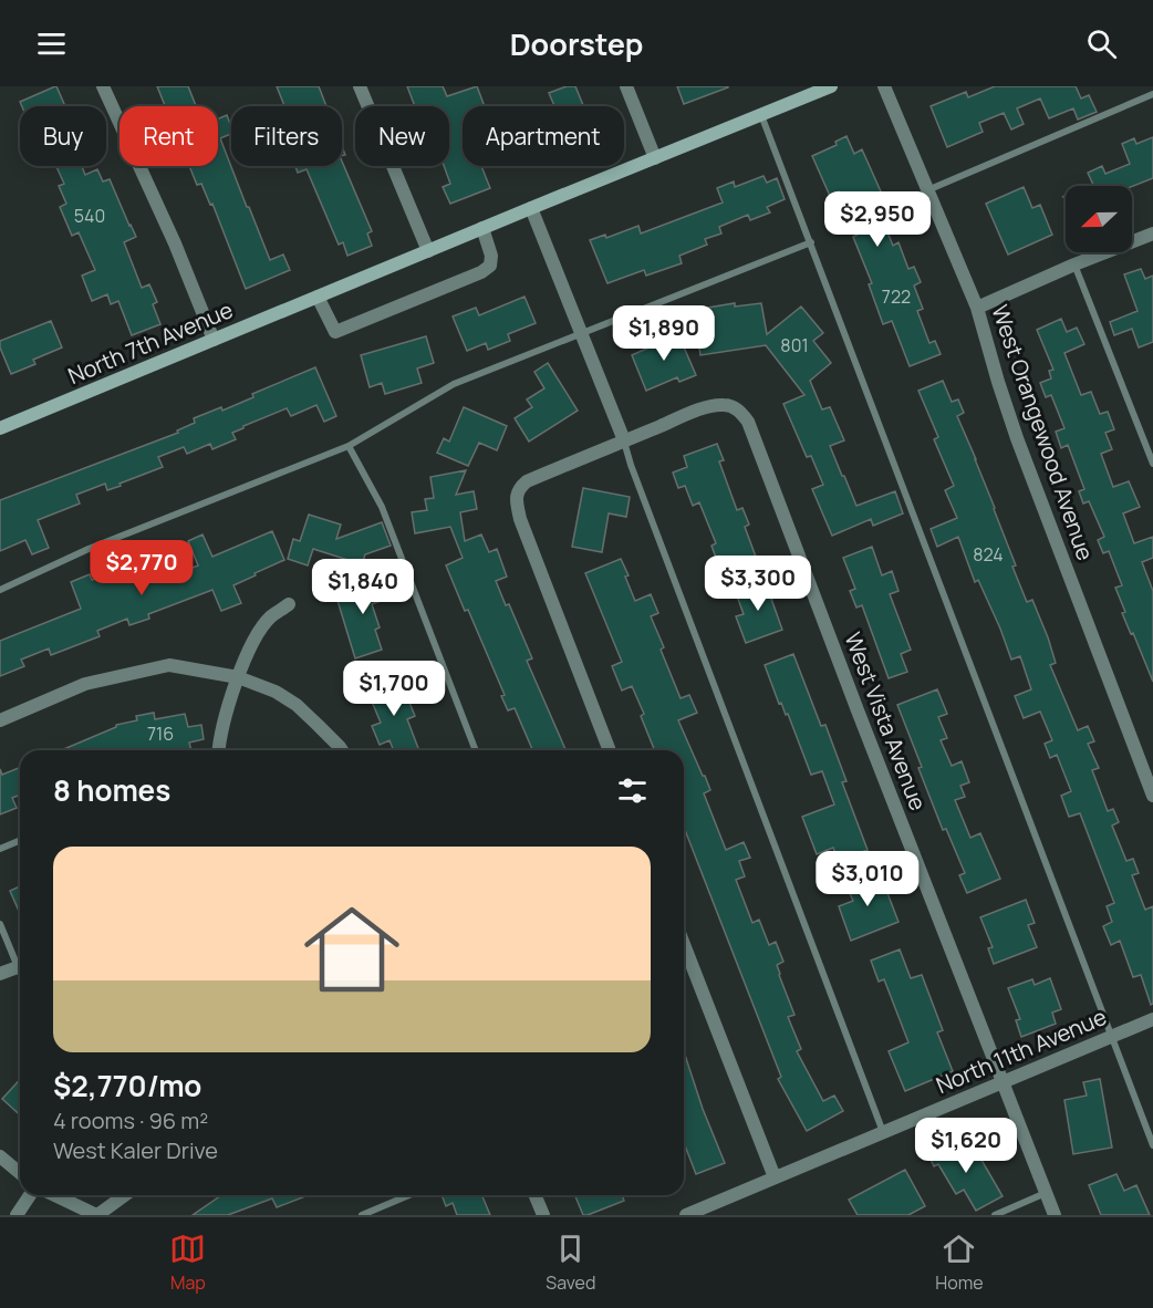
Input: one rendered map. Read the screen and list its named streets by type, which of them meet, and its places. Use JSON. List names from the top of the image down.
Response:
{
  "streets": {
    "main road": ["North 7th Avenue"],
    "street": ["West Orangewood Avenue", "West Vista Avenue", "North 11th Avenue"]
  },
  "crossings": [
    ["West Vista Avenue", "North 11th Avenue"]
  ],
  "house_numbers": [
    "540",
    "722",
    "801",
    "824",
    "716"
  ],
  "north": "left",
  "page": {
    "header": "Doorstep",
    "chip": [
      "Buy",
      "Rent",
      "Filters",
      "New",
      "Apartment"
    ],
    "price": [
      "$2,950",
      "$1,890",
      "$2,770",
      "$3,300",
      "$1,840",
      "$1,700",
      "$3,010",
      "$1,620"
    ],
    "heading": "8 homes",
    "list": [
      {
        "name": "$2,770/mo",
        "note": "4 rooms · 96 m² · West Kaler Drive"
      }
    ],
    "tabs": ["Map", "Saved", "Home"]
  }
}
